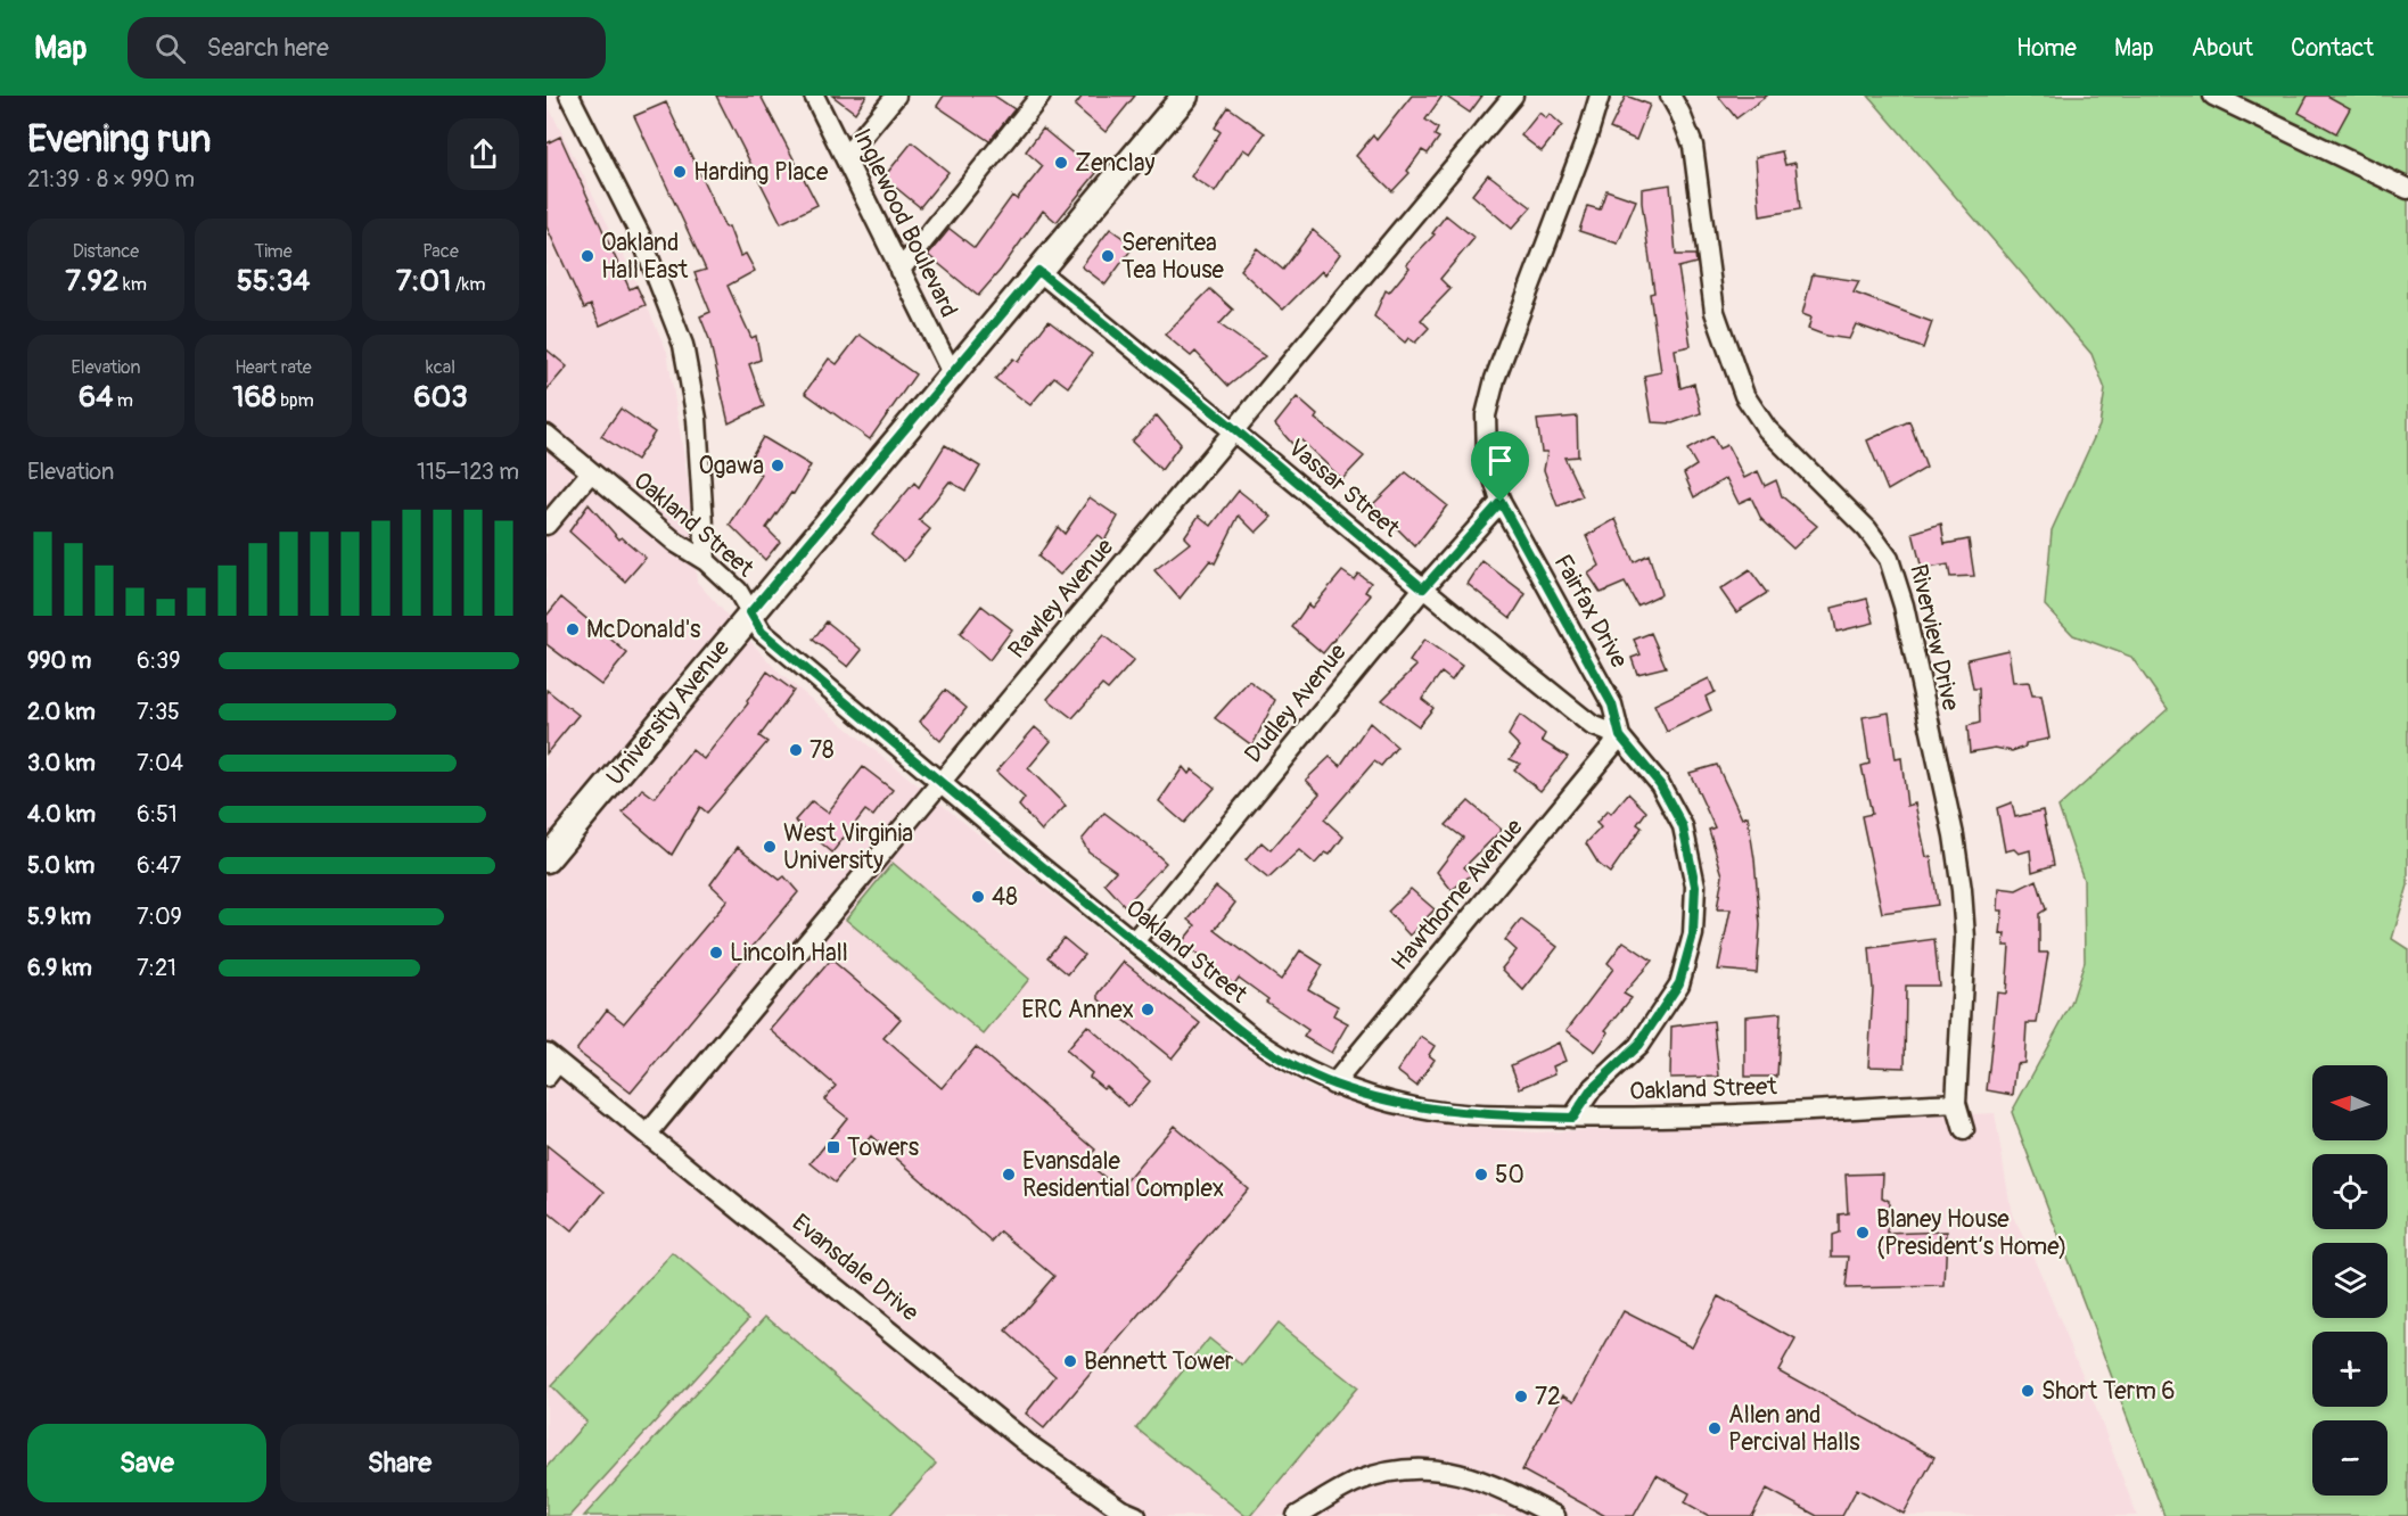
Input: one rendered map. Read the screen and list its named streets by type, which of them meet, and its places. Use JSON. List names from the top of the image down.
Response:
{
  "streets": {
    "street": [
      "Inglewood Boulevard",
      "Vassar Street",
      "Oakland Street",
      "Rawley Avenue",
      "Fairfax Drive",
      "Riverview Drive",
      "Dudley Avenue",
      "University Avenue",
      "Hawthorne Avenue",
      "Evansdale Drive"
    ]
  },
  "crossings": [
    ["Inglewood Boulevard", "University Avenue"],
    ["Vassar Street", "Rawley Avenue"],
    ["Vassar Street", "Fairfax Drive"],
    ["Vassar Street", "Dudley Avenue"],
    ["Vassar Street", "University Avenue"],
    ["Vassar Street", "Hawthorne Avenue"],
    ["Oakland Street", "Rawley Avenue"],
    ["Oakland Street", "Fairfax Drive"],
    ["Oakland Street", "Riverview Drive"],
    ["Oakland Street", "Dudley Avenue"],
    ["Oakland Street", "University Avenue"],
    ["Oakland Street", "Hawthorne Avenue"],
    ["Rawley Avenue", "Evansdale Drive"],
    ["Fairfax Drive", "Dudley Avenue"],
    ["Fairfax Drive", "Hawthorne Avenue"]
  ],
  "places": {
    "other": [
      "Zenclay",
      "Harding Place",
      "Oakland Hall East",
      "Serenitea Tea House",
      "Ogawa",
      "McDonald's",
      "78",
      "West Virginia University",
      "48",
      "Lincoln Hall",
      "ERC Annex",
      "Evansdale Residential Complex",
      "50",
      "Blaney House (President’s Home)",
      "Bennett Tower",
      "Short Term 6",
      "72",
      "Allen and Percival Halls"
    ],
    "transit": ["Towers"]
  },
  "north": "left",
  "page": {
    "header": "Map",
    "search": "Search here",
    "nav": [
      "Home",
      "Map",
      "About",
      "Contact"
    ],
    "heading": ["Evening run", "21:39 · 8 × 990 m"],
    "stats": [
      ["Distance", "7.92 km"],
      ["Time", "55:34"],
      ["Pace", "7:01 /km"],
      ["Elevation", "64 m"],
      ["Heart rate", "168 bpm"],
      ["kcal", "603"]
    ],
    "chart": ["Elevation", "115–123 m"],
    "list": [
      {
        "name": "990 m",
        "note": "6:39"
      },
      {
        "name": "2.0 km",
        "note": "7:35"
      },
      {
        "name": "3.0 km",
        "note": "7:04"
      },
      {
        "name": "4.0 km",
        "note": "6:51"
      },
      {
        "name": "5.0 km",
        "note": "6:47"
      },
      {
        "name": "5.9 km",
        "note": "7:09"
      },
      {
        "name": "6.9 km",
        "note": "7:21"
      }
    ],
    "map_buttons": ["+", "−"],
    "buttons": ["Save", "Share"]
  }
}
